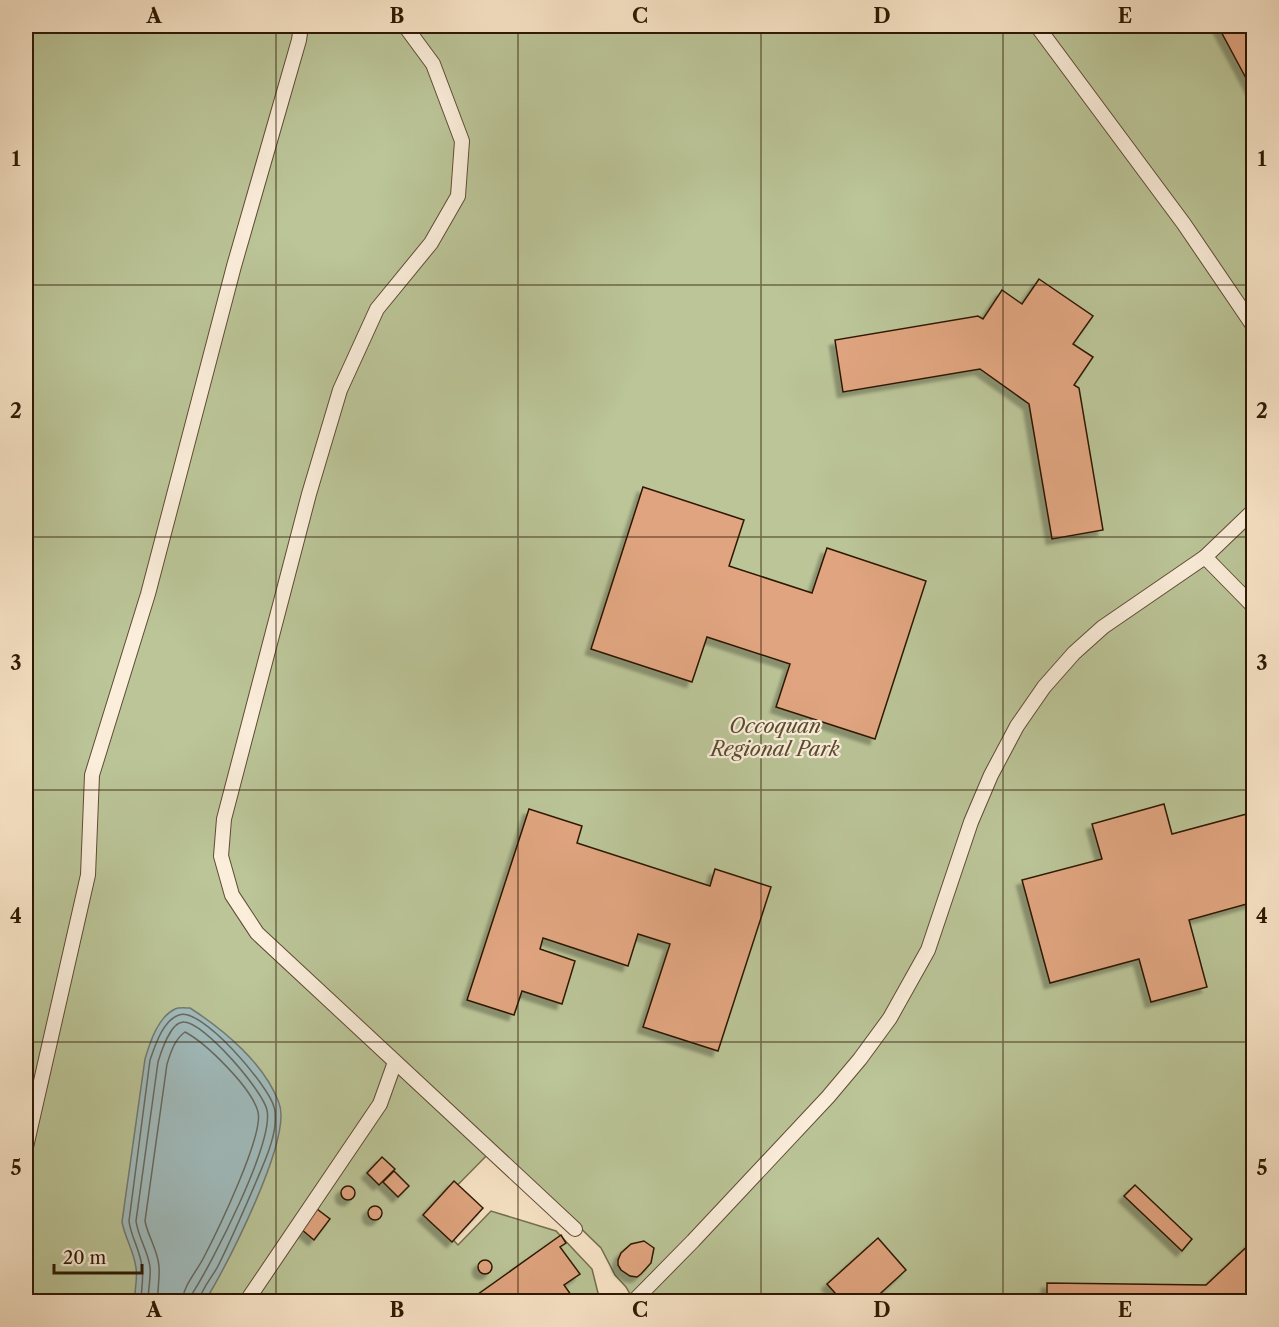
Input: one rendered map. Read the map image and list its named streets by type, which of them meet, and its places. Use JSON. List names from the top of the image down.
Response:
{
  "parks": ["Occoquan Regional Park"],
  "scale_bar": "20 m",
  "grid": {
    "columns": [
      "A",
      "B",
      "C",
      "D",
      "E"
    ],
    "rows": [
      "1",
      "2",
      "3",
      "4",
      "5"
    ]
  }
}
